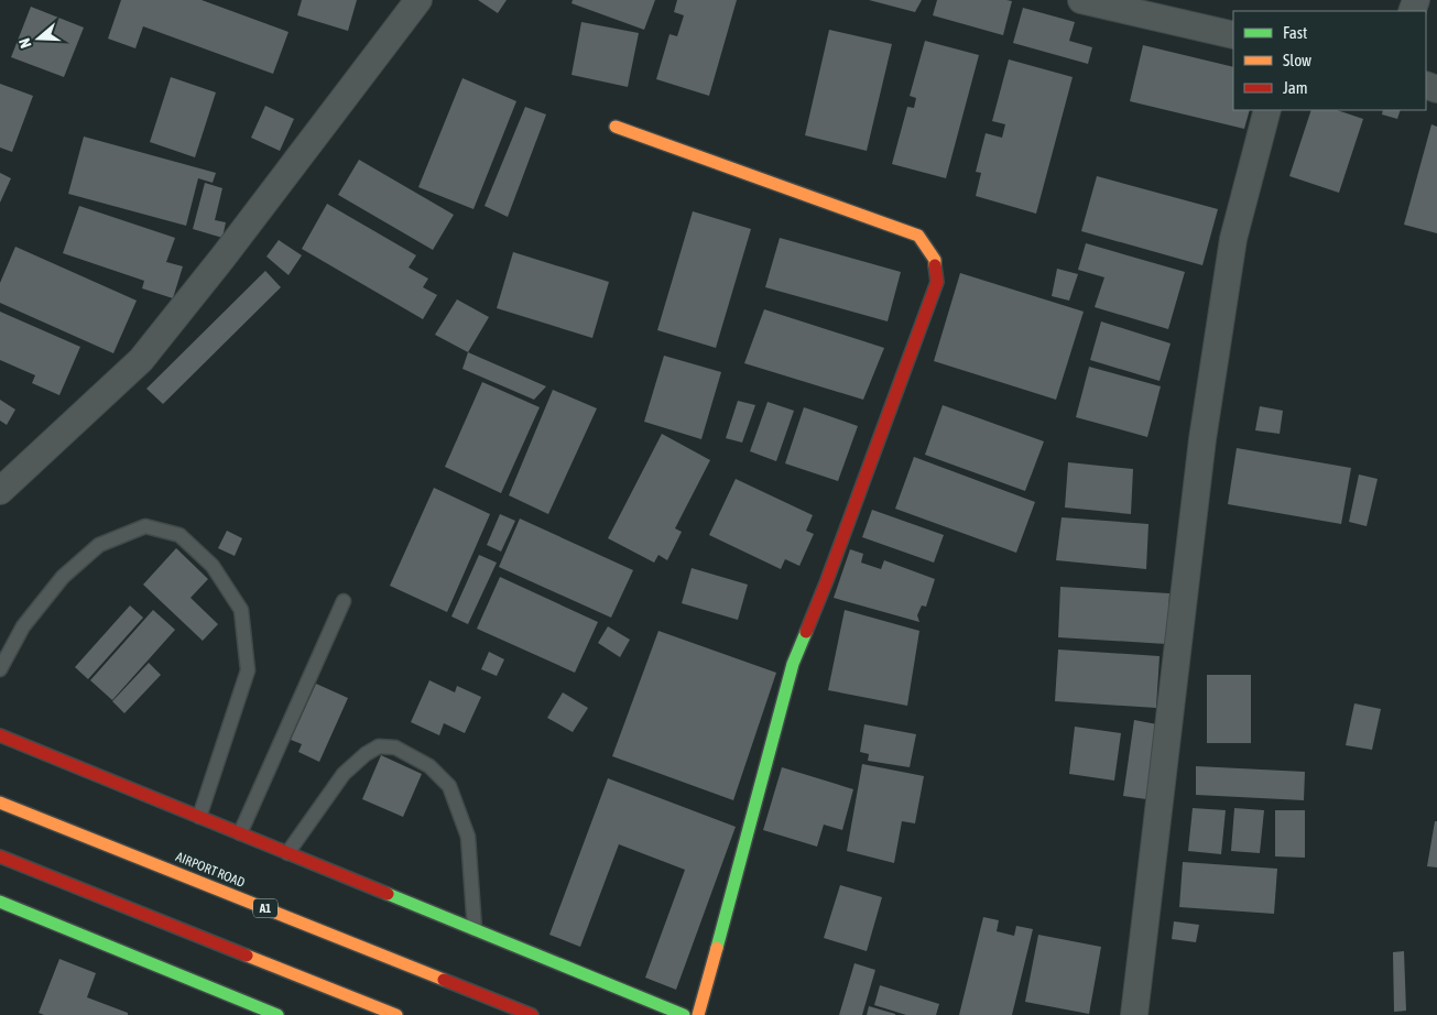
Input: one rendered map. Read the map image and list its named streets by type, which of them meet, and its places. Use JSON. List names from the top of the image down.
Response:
{
  "streets": {
    "main road": ["AIRPORT ROAD", "A1"]
  },
  "legend": ["Fast", "Slow", "Jam"],
  "north": "left"
}
